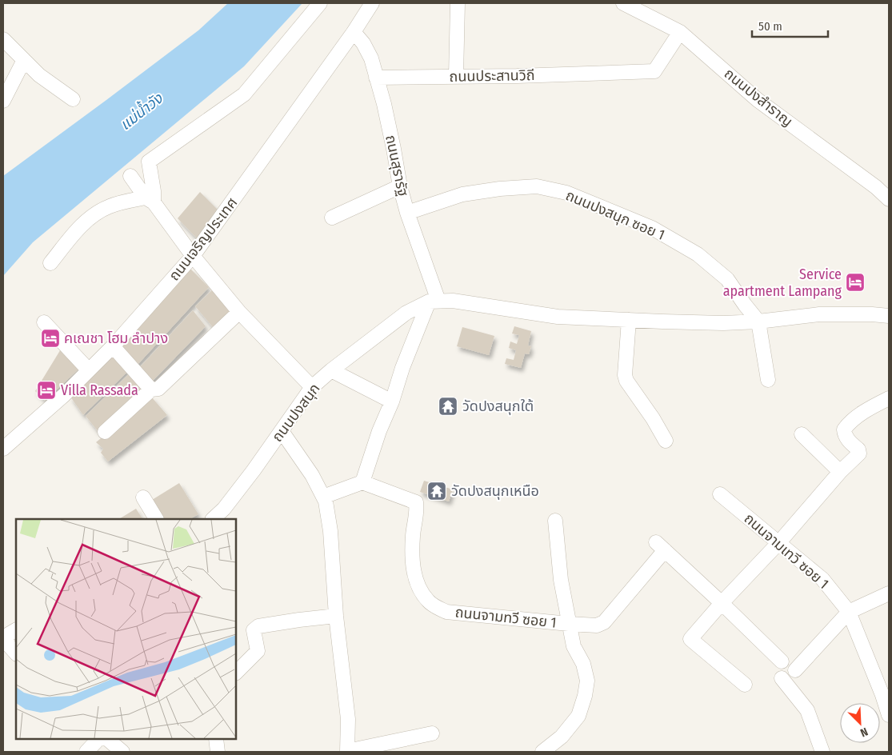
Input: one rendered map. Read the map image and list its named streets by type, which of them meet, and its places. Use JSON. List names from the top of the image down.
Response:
{
  "streets": {
    "street": [
      "ถนนประสานวิถี",
      "ถนนปงสำราญ",
      "ถนนสุรารัฐ",
      "ถนนปงสนุก ซอย 1",
      "ถนนเจริญประเทศ",
      "ถนนปงสนุก",
      "ถนนจามเทวี ซอย 1",
      "ถนนจามทวี ซอย 1"
    ]
  },
  "crossings": [
    ["ถนนประสานวิถี", "ถนนปงสำราญ"],
    ["ถนนประสานวิถี", "ถนนสุรารัฐ"],
    ["ถนนสุรารัฐ", "ถนนปงสนุก ซอย 1"],
    ["ถนนสุรารัฐ", "ถนนเจริญประเทศ"],
    ["ถนนสุรารัฐ", "ถนนปงสนุก"]
  ],
  "water": ["แม่น้ำวัง"],
  "places": {
    "hotel": ["Service apartment Lampang", "คเณชา โฮม ลำปาง", "Villa Rassada"],
    "temple": ["วัดปงสนุกใต้", "วัดปงสนุกเหนือ"]
  },
  "scale_bar": "50 m",
  "north": "bottom right"
}
